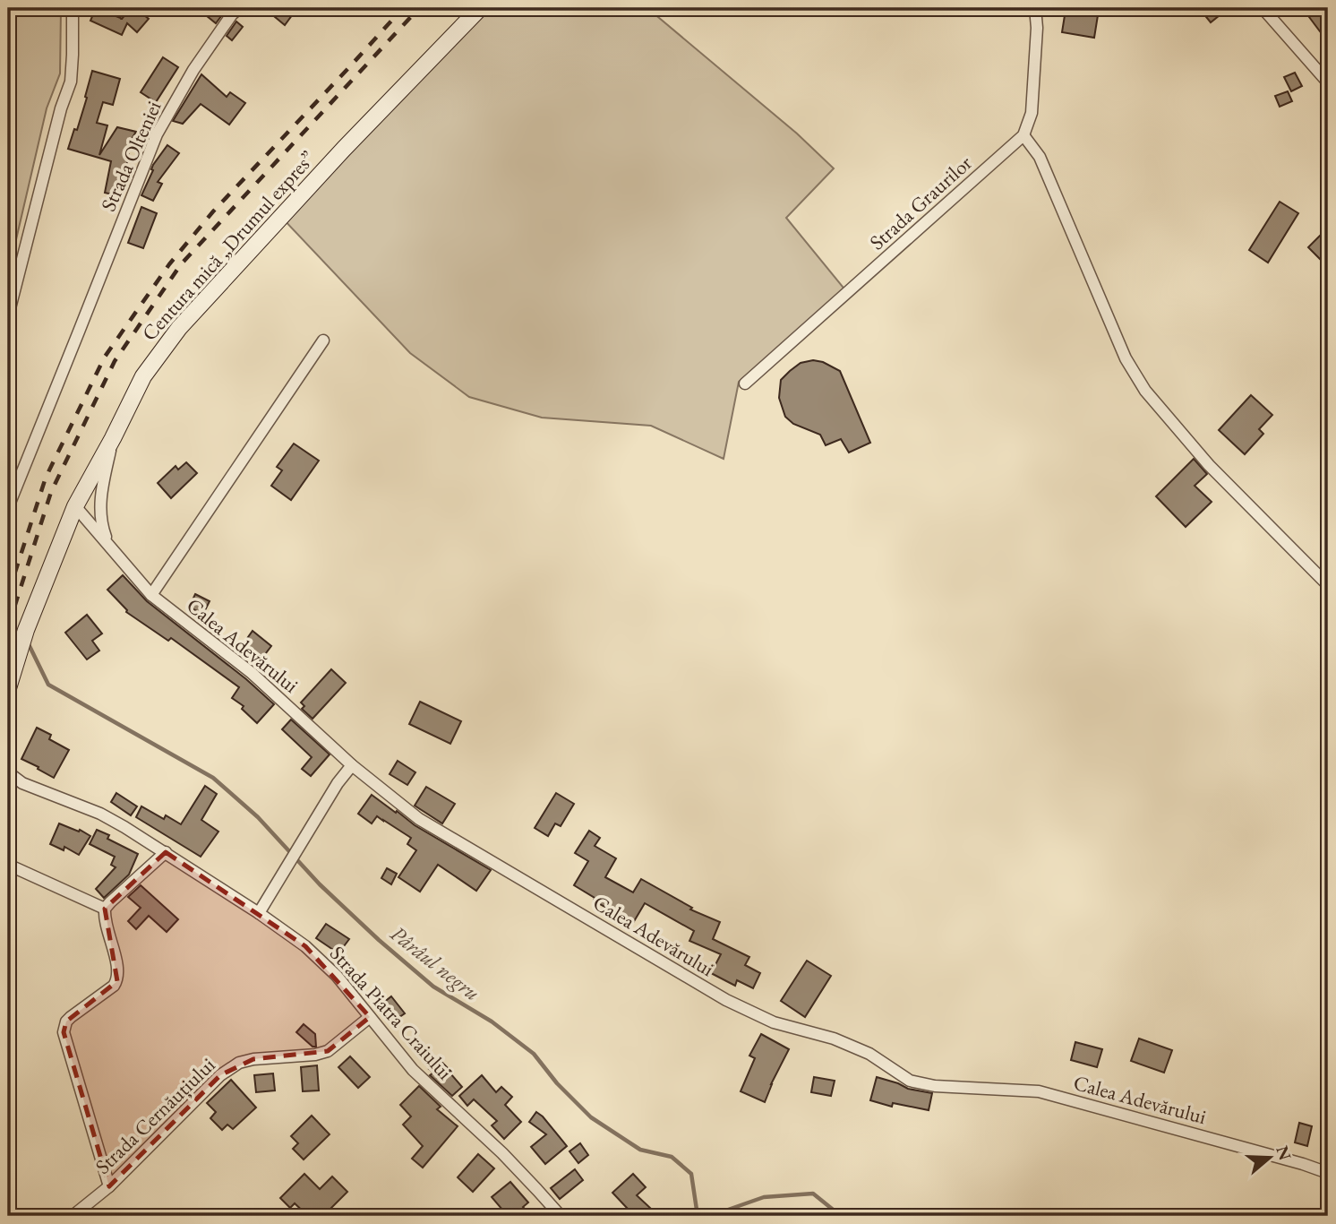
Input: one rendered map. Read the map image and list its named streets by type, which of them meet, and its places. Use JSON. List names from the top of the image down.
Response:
{
  "streets": {
    "main road": ["Centura mică „Drumul expres”"],
    "street": [
      "Strada Olteniei",
      "Strada Graurilor",
      "Calea Adevărului",
      "Strada Piatra Craiului",
      "Strada Cernăuțiului"
    ]
  },
  "crossings": [
    ["Centura mică „Drumul expres”", "Calea Adevărului"],
    ["Strada Piatra Craiului", "Strada Cernăuțiului"]
  ],
  "water": ["Pârâul negru"],
  "north": "right"
}
